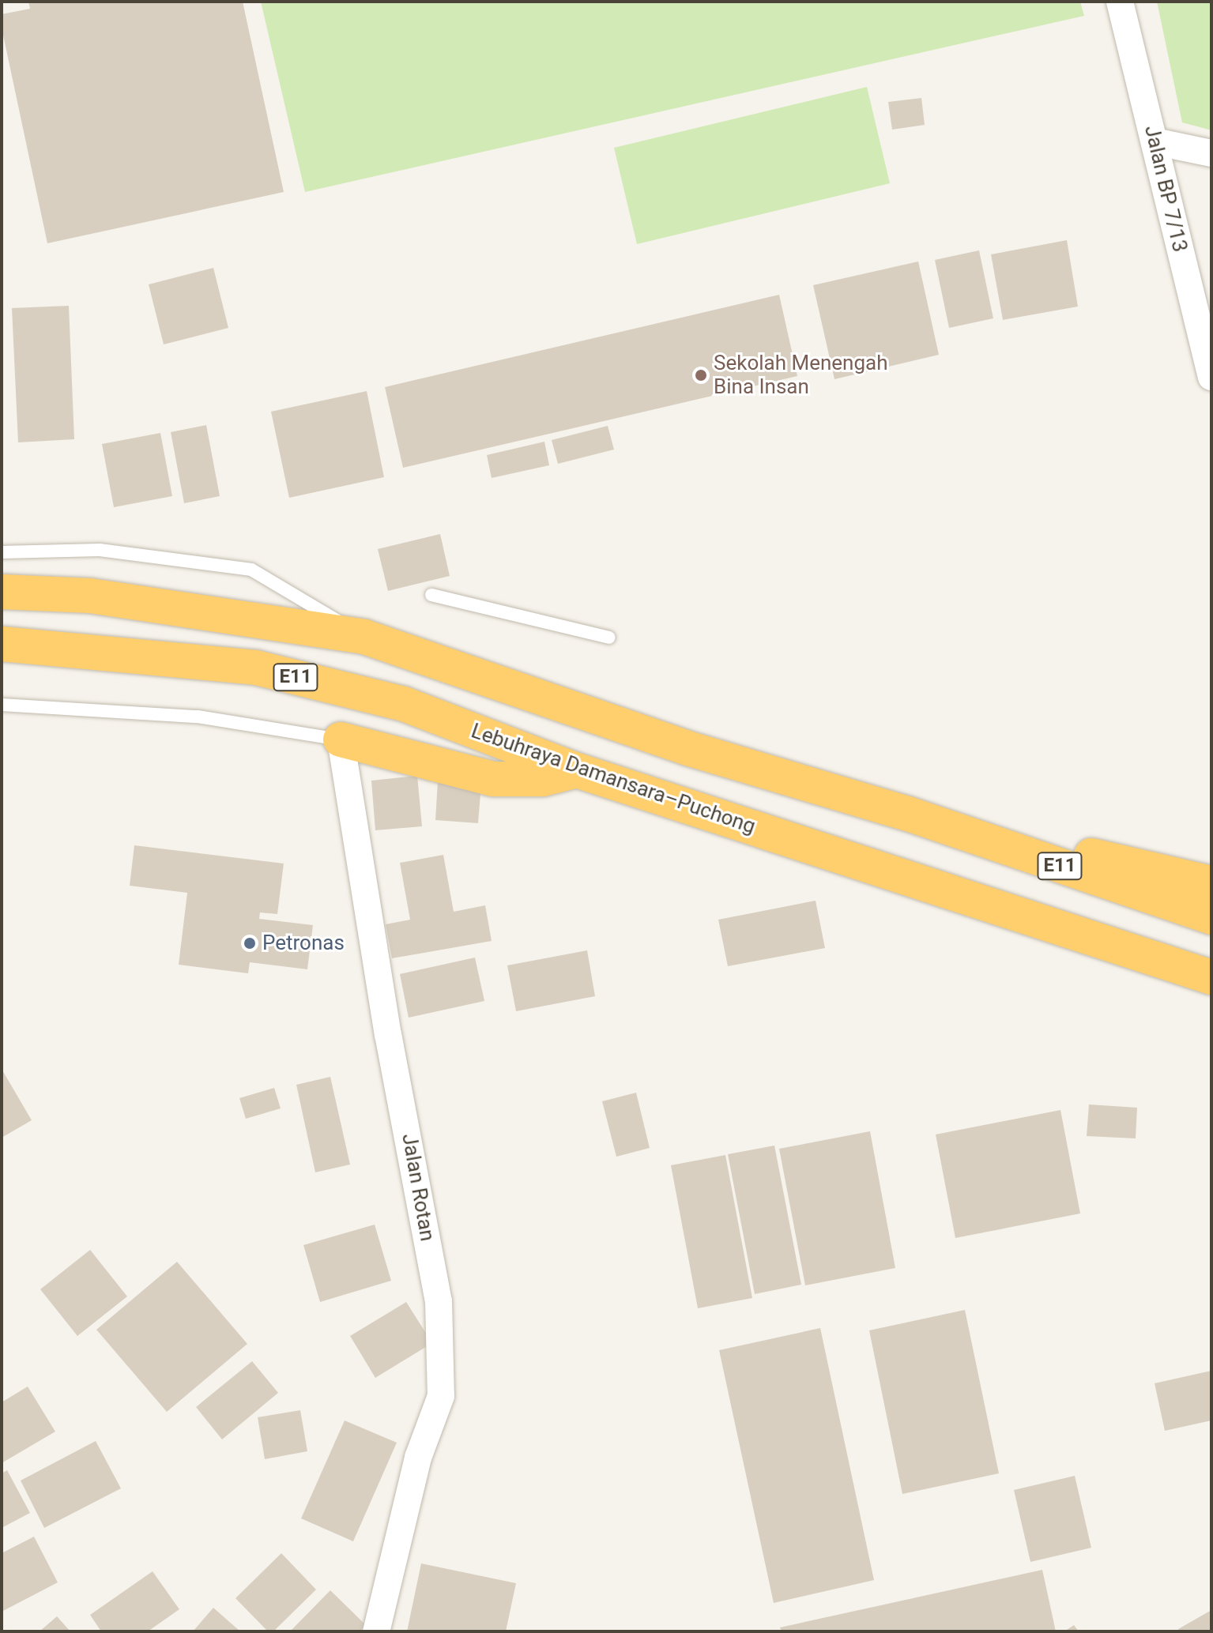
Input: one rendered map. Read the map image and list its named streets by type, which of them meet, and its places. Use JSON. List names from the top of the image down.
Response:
{
  "streets": {
    "highway": ["E11", "Lebuhraya Damansara–Puchong"],
    "street": ["Jalan BP 7/13", "Jalan Rotan"]
  },
  "places": ["Sekolah Menengah Bina Insan", "Petronas"]
}
